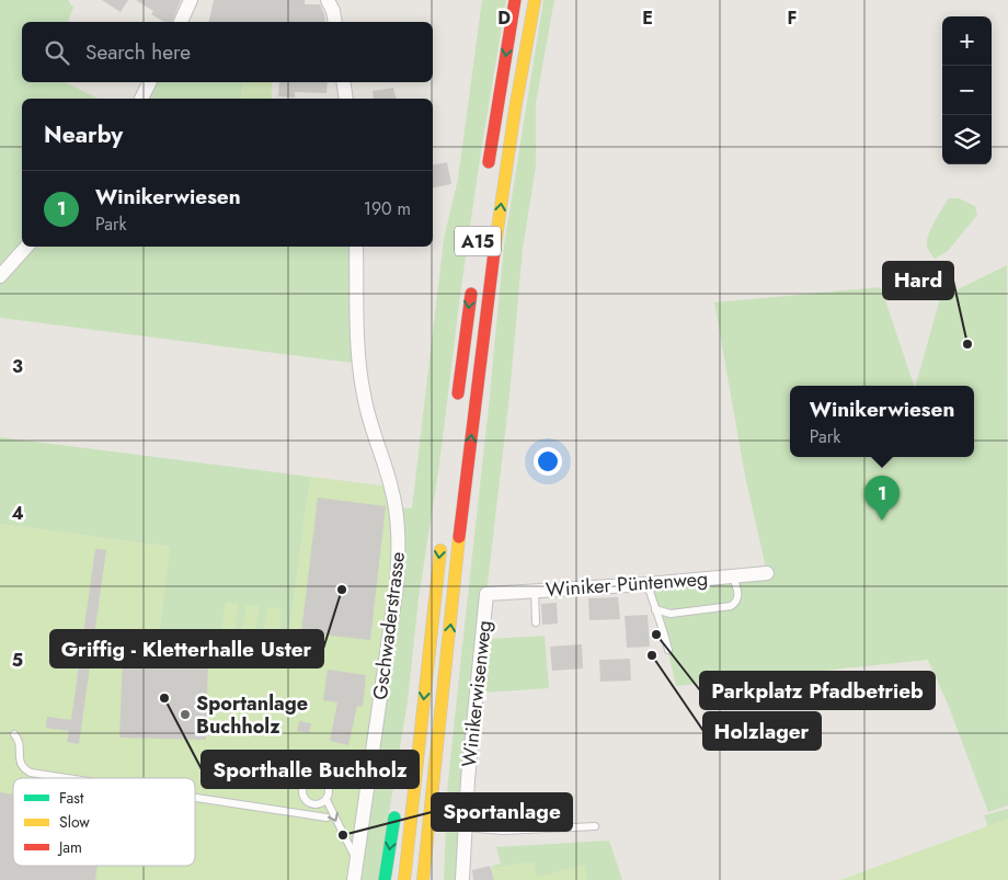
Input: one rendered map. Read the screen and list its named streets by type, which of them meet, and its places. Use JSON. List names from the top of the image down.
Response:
{
  "streets": {
    "highway": ["A15"],
    "street": ["Winiker Püntenweg", "Gschwaderstrasse", "Winikerwisenweg"]
  },
  "crossings": [
    ["Winiker Püntenweg", "Winikerwisenweg"]
  ],
  "places": [
    "Hard",
    "Griffig - Kletterhalle Uster",
    "Parkplatz Pfadbetrieb",
    "Holzlager",
    "Sporthalle Buchholz",
    "Sportanlage Buchholz",
    "Sportanlage"
  ],
  "legend": ["Fast", "Slow", "Jam"],
  "page": {
    "map_buttons": ["+", "−"],
    "search": "Search here",
    "heading": "Nearby",
    "list": [
      {
        "mark": "1",
        "name": "Winikerwiesen",
        "note": "Park",
        "value": "190 m"
      }
    ],
    "popup": ["Winikerwiesen", "Park"],
    "pins": "1"
  },
  "grid": {
    "columns": ["D", "E", "F"],
    "rows": ["3", "4", "5"]
  }
}
